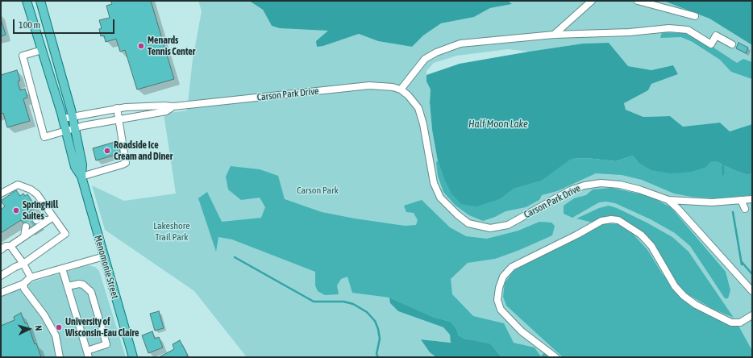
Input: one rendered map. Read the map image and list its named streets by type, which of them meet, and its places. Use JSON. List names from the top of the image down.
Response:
{
  "streets": {
    "main road": ["Menomonie Street"],
    "street": ["Carson Park Drive"]
  },
  "crossings": [
    ["Carson Park Drive", "Menomonie Street"]
  ],
  "water": ["Half Moon Lake"],
  "parks": ["Carson Park", "Lakeshore Trail Park"],
  "places": [
    "Menards Tennis Center",
    "Roadside Ice Cream and Diner",
    "SpringHill Suites",
    "University of Wisconsin-Eau Claire"
  ],
  "scale_bar": "100 m",
  "north": "right"
}
